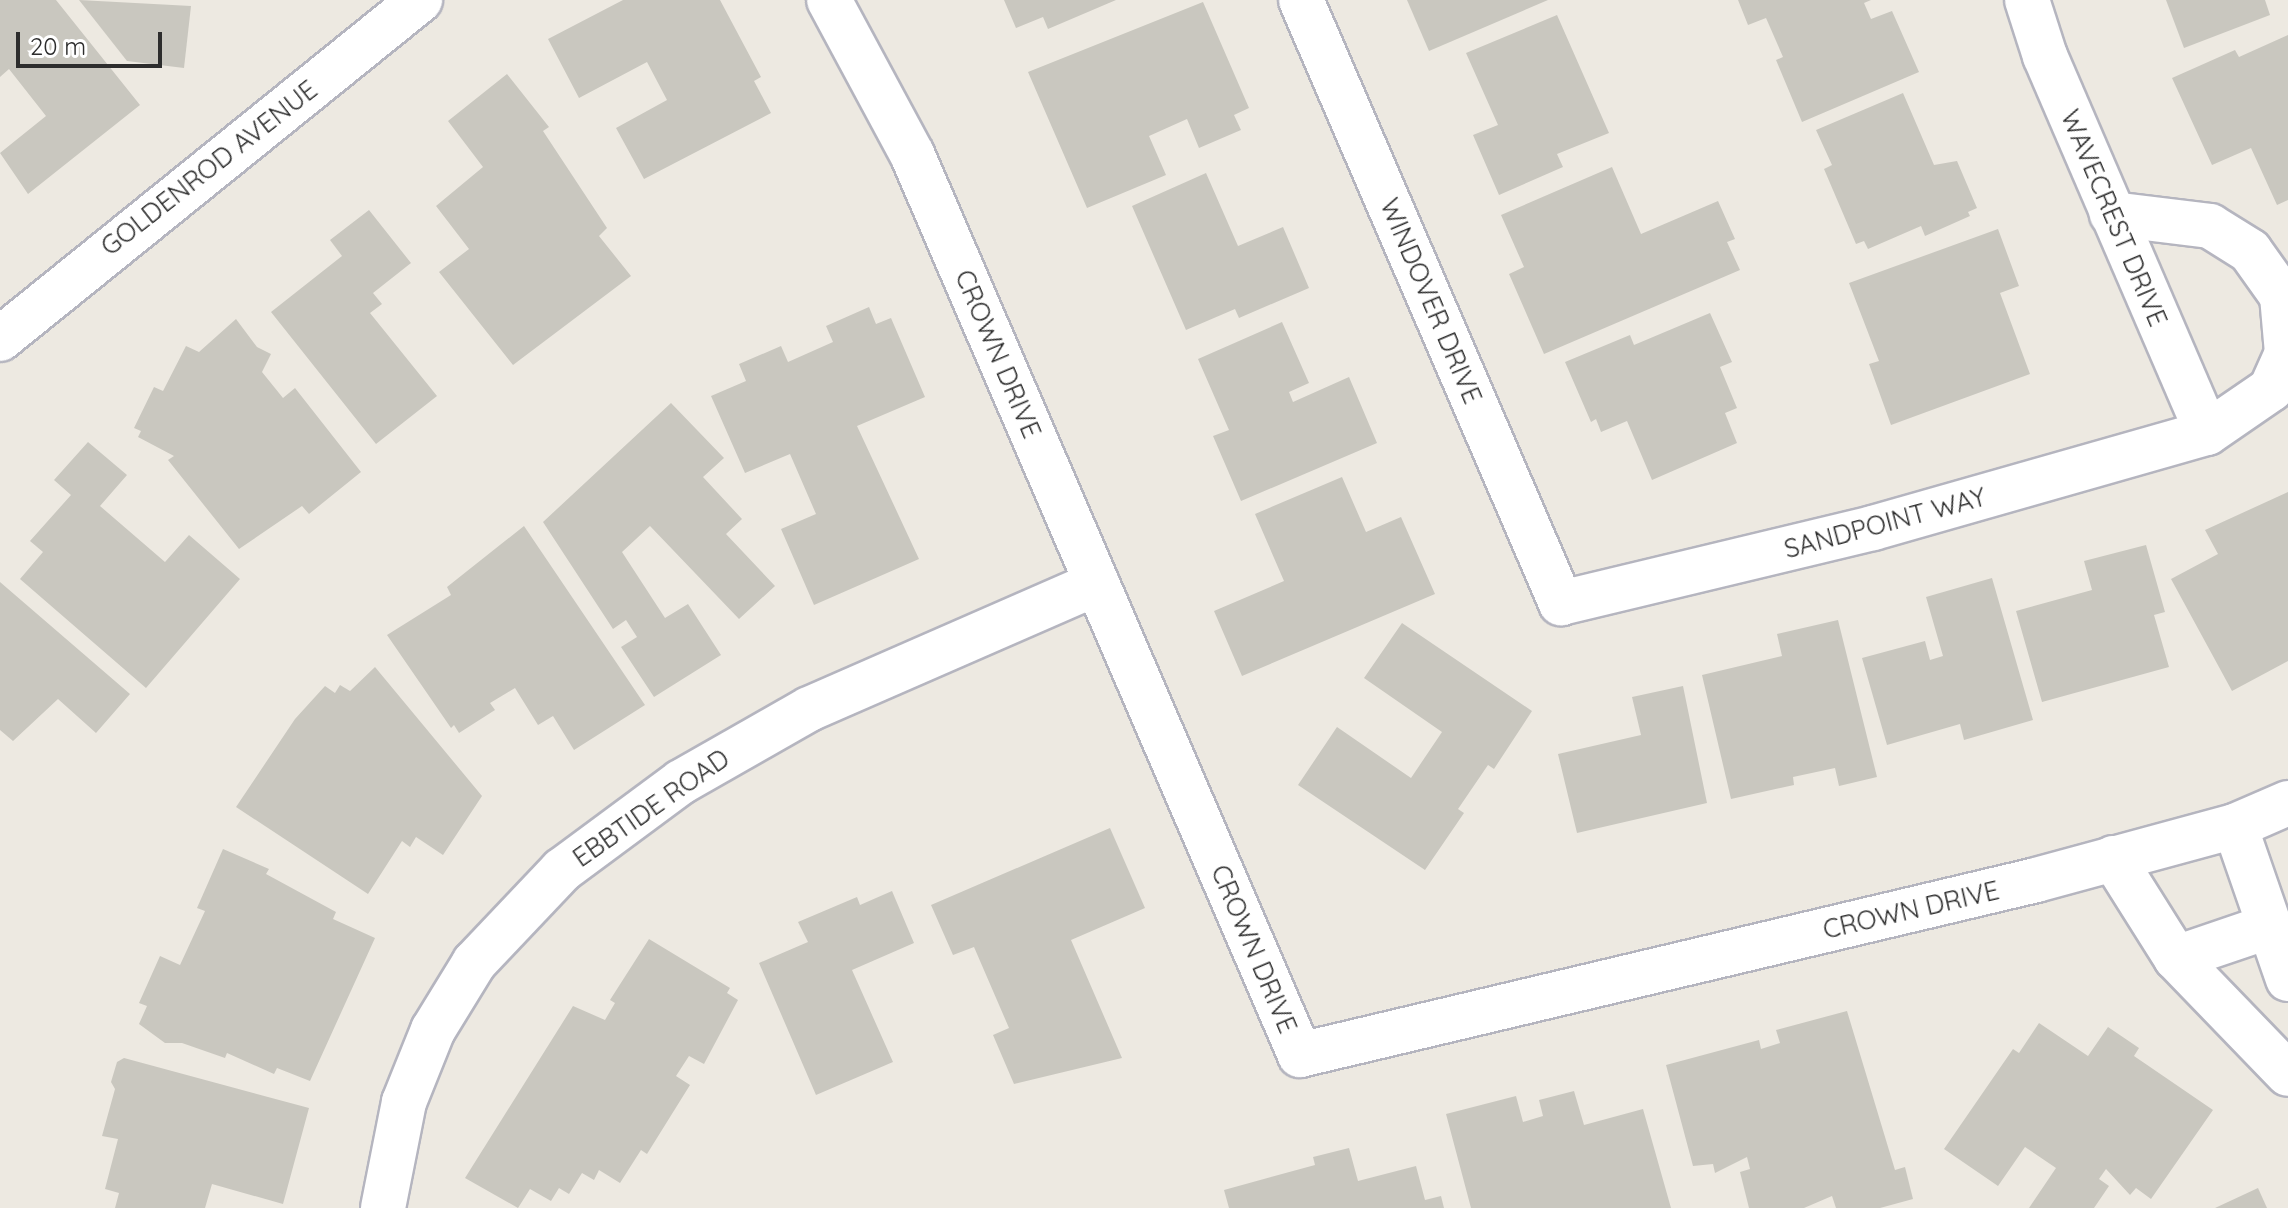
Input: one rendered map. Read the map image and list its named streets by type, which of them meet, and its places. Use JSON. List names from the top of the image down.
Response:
{
  "streets": {
    "street": [
      "GOLDENROD AVENUE",
      "WAVECREST DRIVE",
      "WINDOVER DRIVE",
      "CROWN DRIVE",
      "SANDPOINT WAY",
      "EBBTIDE ROAD"
    ]
  },
  "crossings": [
    ["WAVECREST DRIVE", "SANDPOINT WAY"],
    ["WINDOVER DRIVE", "SANDPOINT WAY"],
    ["CROWN DRIVE", "EBBTIDE ROAD"]
  ],
  "scale_bar": "20 m"
}
